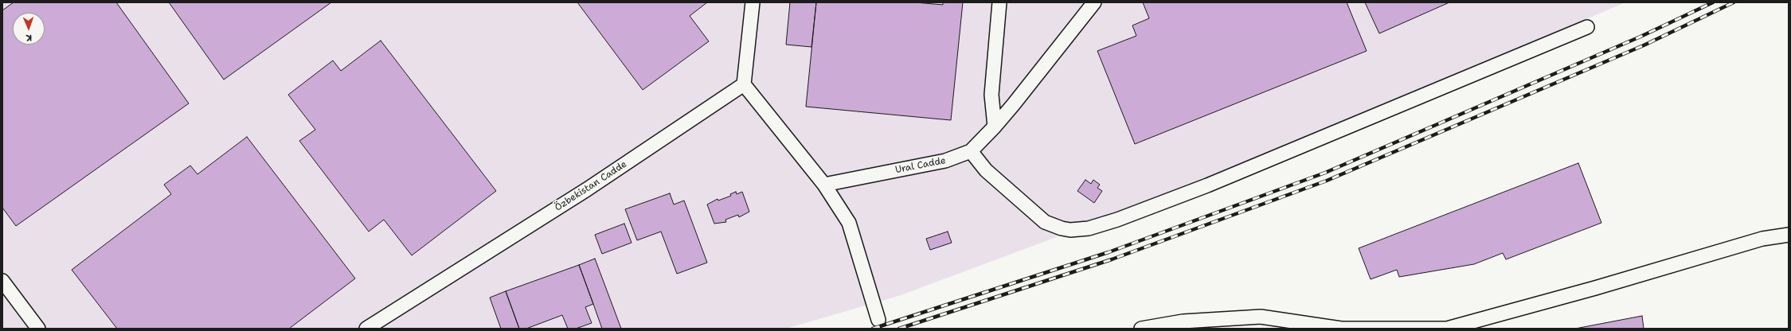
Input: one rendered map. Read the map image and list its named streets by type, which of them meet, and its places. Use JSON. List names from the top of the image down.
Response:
{
  "streets": {
    "street": ["Ural Cadde", "Özbekistan Cadde"]
  },
  "north": "bottom"
}
